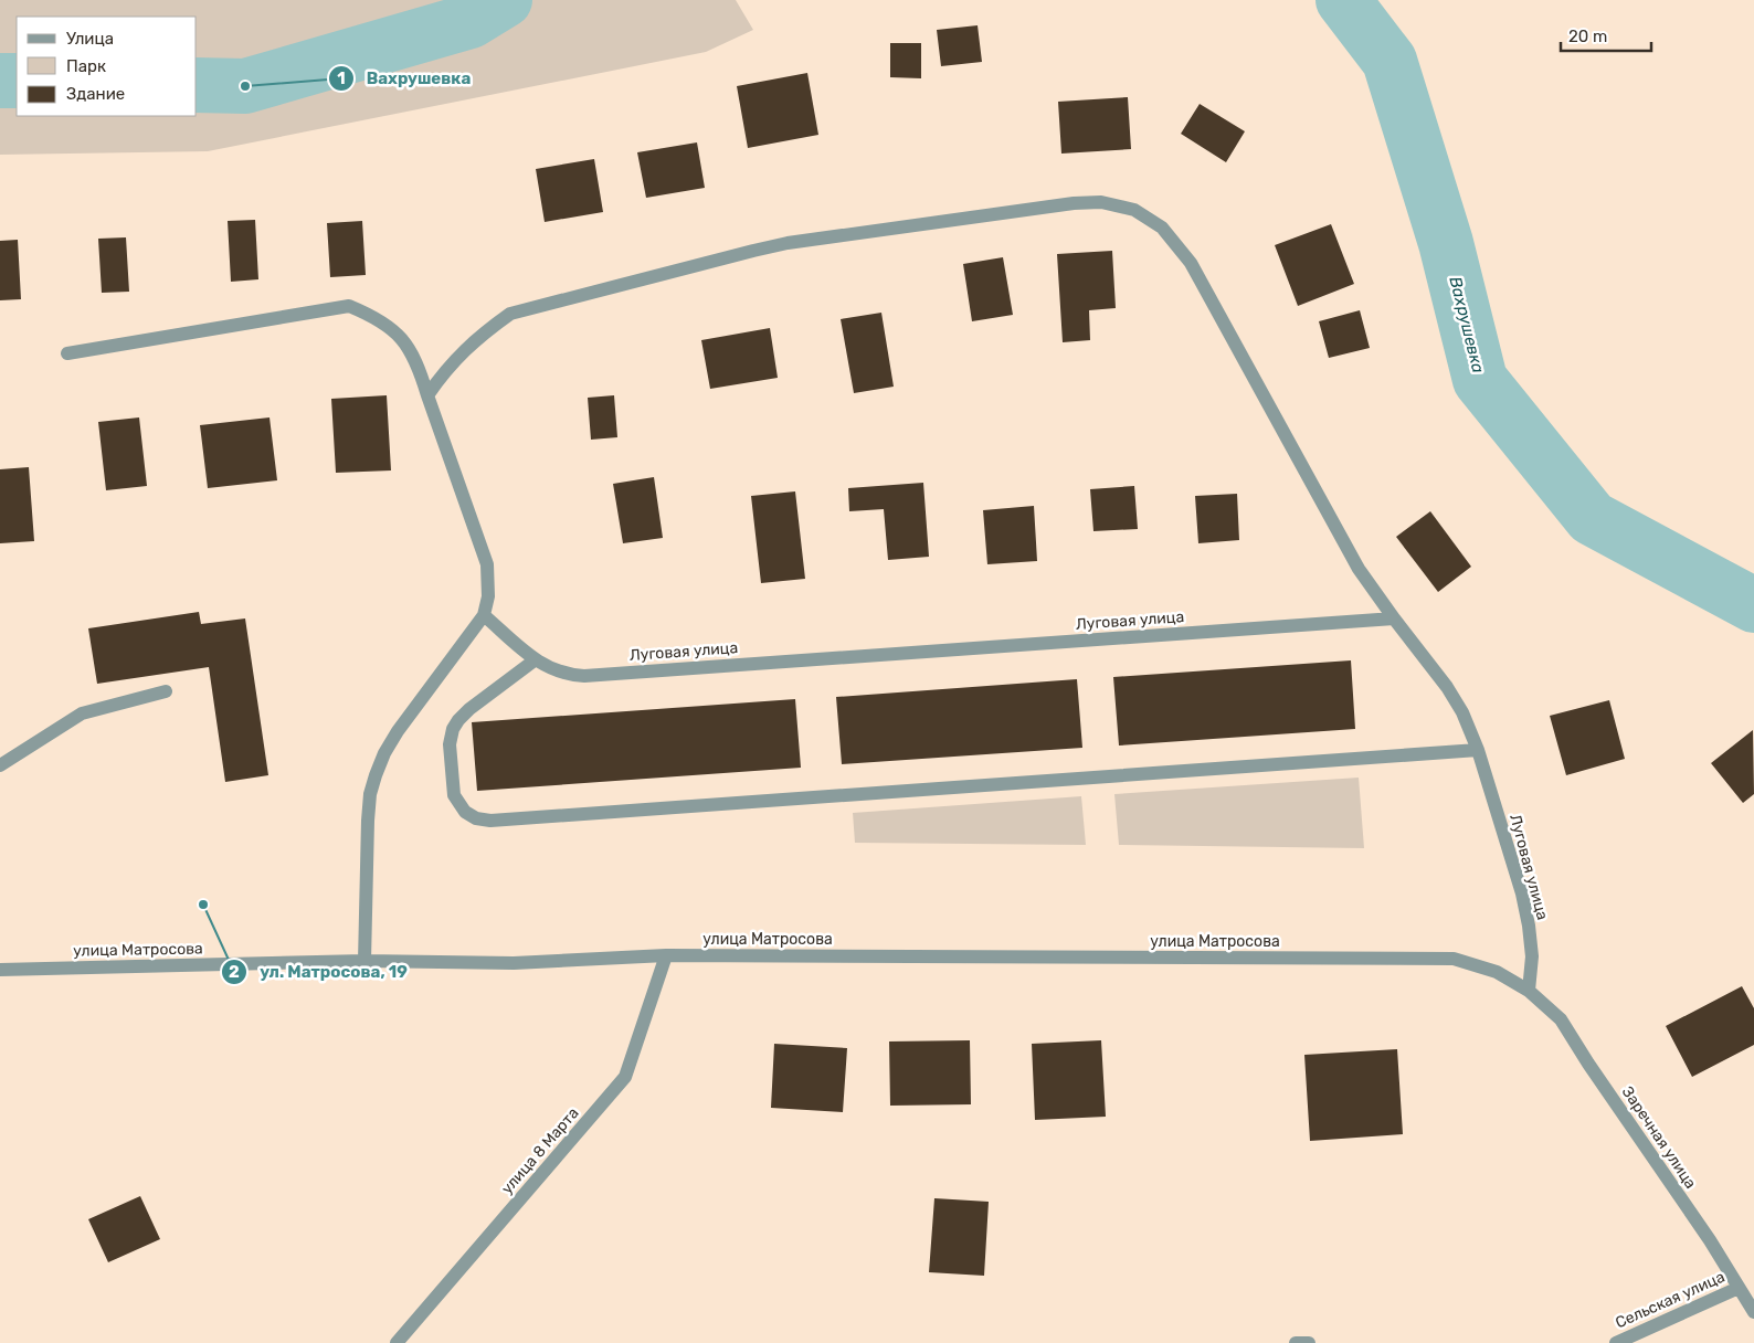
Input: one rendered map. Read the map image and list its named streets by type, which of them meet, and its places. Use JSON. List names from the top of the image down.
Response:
{
  "streets": {
    "street": [
      "Луговая улица",
      "улица Матросова",
      "Заречная улица",
      "улица 8 Марта",
      "Сельская улица"
    ]
  },
  "crossings": [
    ["Луговая улица", "улица Матросова"],
    ["Луговая улица", "Заречная улица"],
    ["улица Матросова", "Заречная улица"],
    ["улица Матросова", "улица 8 Марта"],
    ["Заречная улица", "Сельская улица"]
  ],
  "water": ["Вахрушевка"],
  "places": ["Вахрушевка", "ул. Матросова, 19"],
  "legend": ["Улица", "Парк", "Здание"],
  "scale_bar": "20 m"
}
